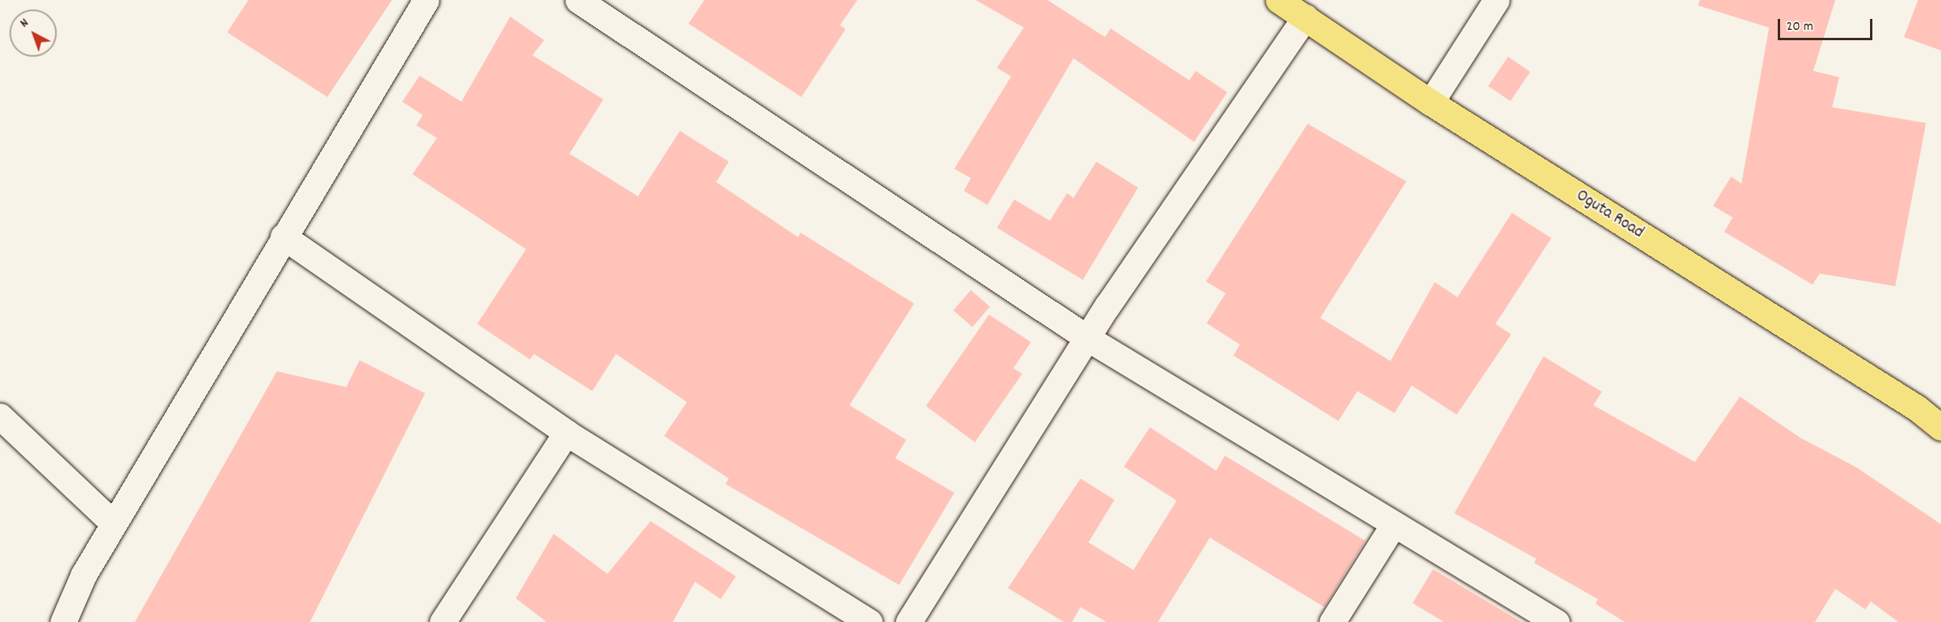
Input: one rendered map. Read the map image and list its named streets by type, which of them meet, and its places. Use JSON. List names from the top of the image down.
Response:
{
  "streets": {
    "main road": ["Oguta Road"]
  },
  "scale_bar": "20 m",
  "north": "top left"
}
